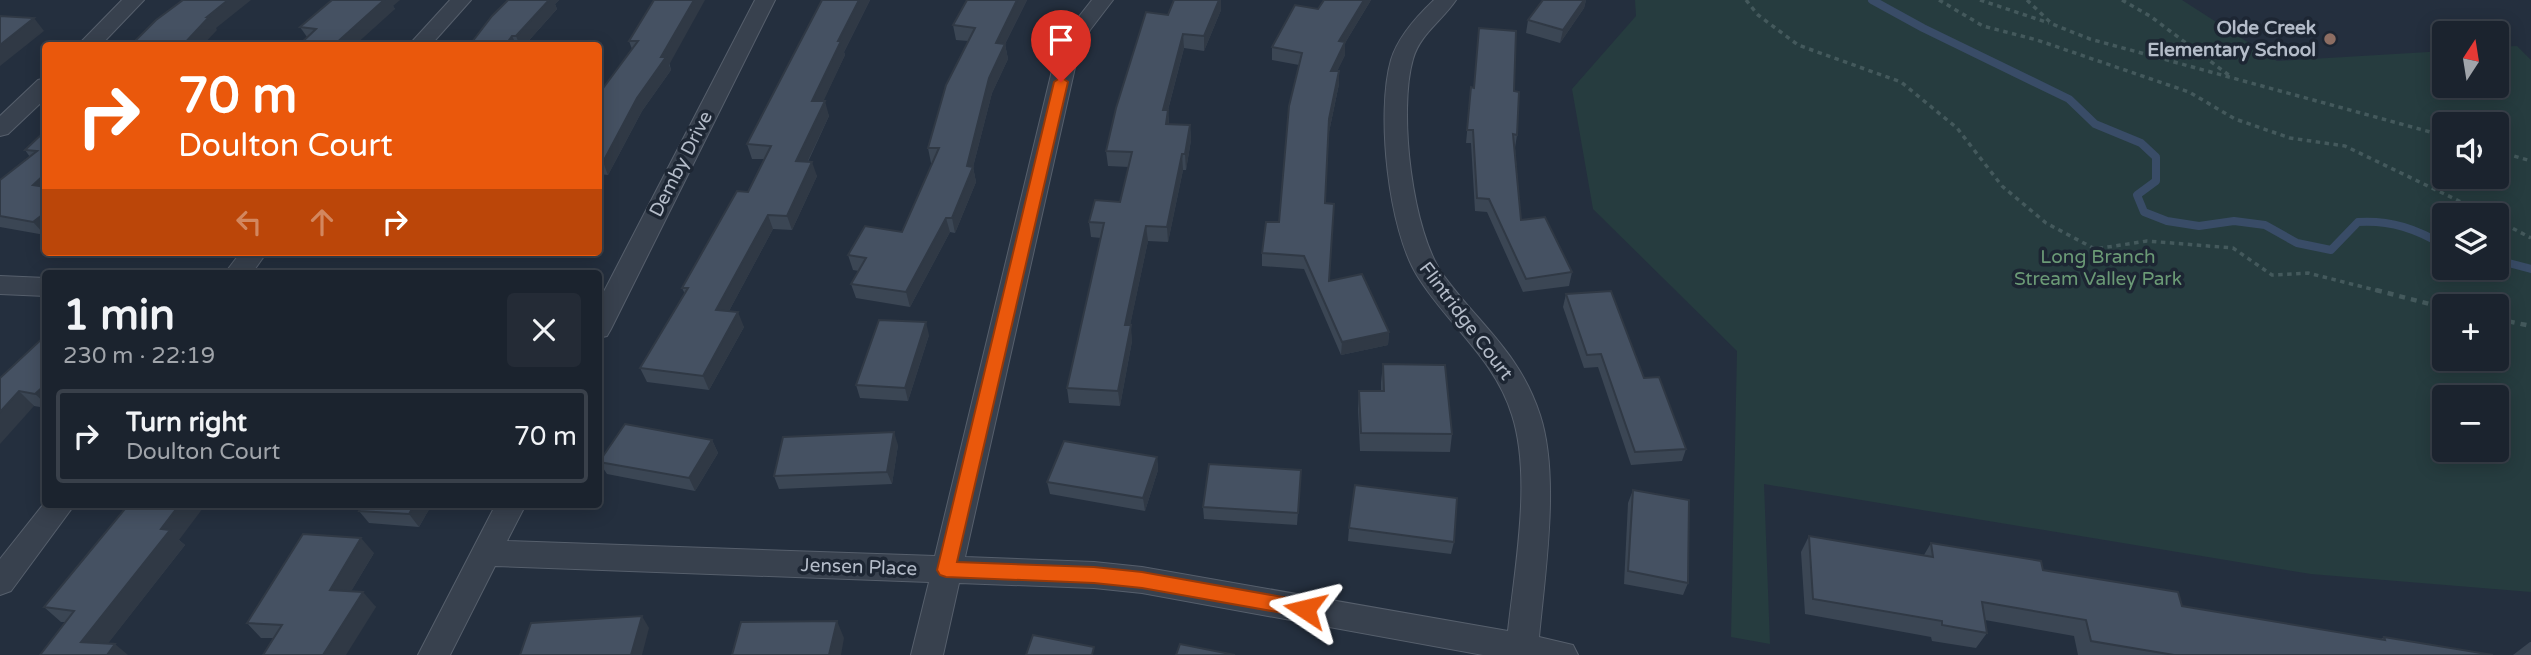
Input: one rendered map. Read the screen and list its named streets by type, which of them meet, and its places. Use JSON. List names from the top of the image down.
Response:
{
  "streets": {
    "street": ["Demby Drive", "Flintridge Court", "Jensen Place"]
  },
  "crossings": [
    ["Flintridge Court", "Jensen Place"]
  ],
  "parks": ["Long Branch Stream Valley Park"],
  "places": ["Olde Creek Elementary School"],
  "north": "top",
  "page": {
    "map_buttons": ["+", "−"],
    "turn": ["70 m", "Doulton Court"],
    "heading": ["1 min", "230 m · 22:19"],
    "list": [
      {
        "name": "Turn right",
        "note": "Doulton Court",
        "value": "70 m"
      }
    ]
  }
}
